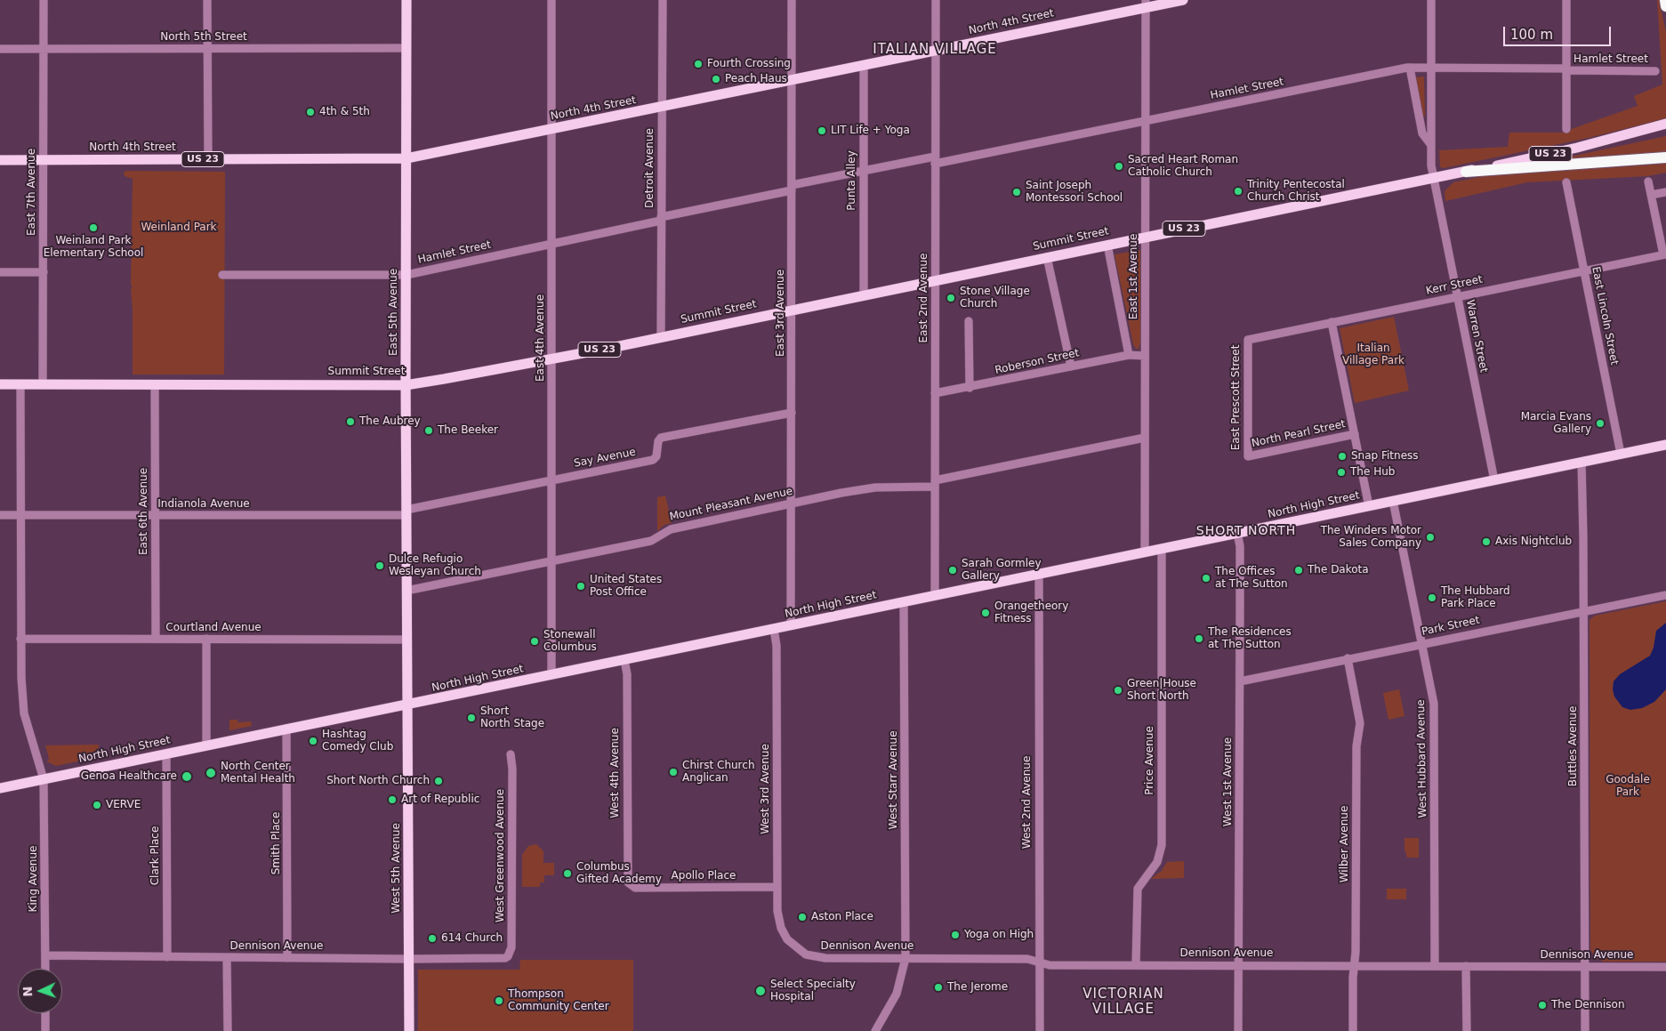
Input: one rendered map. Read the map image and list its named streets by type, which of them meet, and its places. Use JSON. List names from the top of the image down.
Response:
{
  "streets": {
    "main road": [
      "North 4th Street",
      "US 23",
      "Summit Street",
      "East 5th Avenue",
      "North High Street",
      "West 5th Avenue"
    ],
    "street": [
      "North 5th Street",
      "Hamlet Street",
      "Detroit Avenue",
      "Punta Alley",
      "East 7th Avenue",
      "East 1st Avenue",
      "Kerr Street",
      "East 2nd Avenue",
      "East 3rd Avenue",
      "East Lincoln Street",
      "Warren Street",
      "East 4th Avenue",
      "Roberson Street",
      "East Prescott Street",
      "North Pearl Street",
      "Say Avenue",
      "Indianola Avenue",
      "Mount Pleasant Avenue",
      "East 6th Avenue",
      "Park Street",
      "Courtland Avenue",
      "Buttles Avenue",
      "West Hubbard Avenue",
      "Price Avenue",
      "West 4th Avenue",
      "West Starr Avenue",
      "West 1st Avenue",
      "West 3rd Avenue",
      "West 2nd Avenue",
      "Smith Place",
      "Wilber Avenue",
      "Clark Place",
      "West Greenwood Avenue",
      "Apollo Place",
      "King Avenue",
      "Dennison Avenue"
    ]
  },
  "crossings": [
    ["North 4th Street", "Detroit Avenue"],
    ["North 4th Street", "Punta Alley"],
    ["North 4th Street", "East 7th Avenue"],
    ["North 4th Street", "East 1st Avenue"],
    ["North 4th Street", "East 2nd Avenue"],
    ["North 4th Street", "East 5th Avenue"],
    ["North 4th Street", "East 3rd Avenue"],
    ["North 4th Street", "East 4th Avenue"],
    ["North 5th Street", "East 7th Avenue"],
    ["North 5th Street", "East 5th Avenue"],
    ["Hamlet Street", "Detroit Avenue"],
    ["Hamlet Street", "Punta Alley"],
    ["Hamlet Street", "East 1st Avenue"],
    ["Hamlet Street", "East 2nd Avenue"],
    ["Hamlet Street", "East 5th Avenue"],
    ["Hamlet Street", "East 3rd Avenue"],
    ["Hamlet Street", "Warren Street"],
    ["Hamlet Street", "East 4th Avenue"],
    ["US 23", "Summit Street"],
    ["US 23", "Warren Street"],
    ["Detroit Avenue", "Summit Street"],
    ["Punta Alley", "Summit Street"],
    ["East 7th Avenue", "Summit Street"],
    ["Summit Street", "East 1st Avenue"],
    ["Summit Street", "East 2nd Avenue"],
    ["Summit Street", "East 5th Avenue"],
    ["Summit Street", "East 3rd Avenue"],
    ["Summit Street", "Warren Street"],
    ["Summit Street", "East 4th Avenue"],
    ["Summit Street", "East 6th Avenue"],
    ["East 1st Avenue", "Roberson Street"],
    ["East 1st Avenue", "Mount Pleasant Avenue"],
    ["East 1st Avenue", "North High Street"],
    ["Kerr Street", "East Lincoln Street"],
    ["Kerr Street", "Warren Street"],
    ["Kerr Street", "East Prescott Street"],
    ["East 2nd Avenue", "Roberson Street"],
    ["East 2nd Avenue", "Mount Pleasant Avenue"],
    ["East 2nd Avenue", "North High Street"],
    ["East 5th Avenue", "Say Avenue"],
    ["East 5th Avenue", "Indianola Avenue"],
    ["East 5th Avenue", "Mount Pleasant Avenue"],
    ["East 5th Avenue", "North High Street"],
    ["East 5th Avenue", "Courtland Avenue"],
    ["East 5th Avenue", "West 5th Avenue"],
    ["East 3rd Avenue", "Say Avenue"],
    ["East 3rd Avenue", "Mount Pleasant Avenue"],
    ["East 3rd Avenue", "North High Street"],
    ["East Lincoln Street", "North High Street"],
    ["Warren Street", "North High Street"],
    ["East 4th Avenue", "Say Avenue"],
    ["East 4th Avenue", "Mount Pleasant Avenue"],
    ["East 4th Avenue", "North High Street"],
    ["East Prescott Street", "North Pearl Street"],
    ["Say Avenue", "Indianola Avenue"],
    ["Indianola Avenue", "East 6th Avenue"],
    ["North High Street", "Buttles Avenue"],
    ["North High Street", "West Hubbard Avenue"],
    ["North High Street", "Price Avenue"],
    ["North High Street", "West 4th Avenue"],
    ["North High Street", "West Starr Avenue"],
    ["North High Street", "West 1st Avenue"],
    ["North High Street", "West 3rd Avenue"],
    ["North High Street", "West 2nd Avenue"],
    ["North High Street", "Smith Place"],
    ["North High Street", "Clark Place"],
    ["North High Street", "West 5th Avenue"],
    ["North High Street", "King Avenue"],
    ["East 6th Avenue", "Courtland Avenue"],
    ["Park Street", "Buttles Avenue"],
    ["Park Street", "West Hubbard Avenue"],
    ["Park Street", "West 1st Avenue"],
    ["Park Street", "Wilber Avenue"],
    ["Buttles Avenue", "Dennison Avenue"],
    ["West Hubbard Avenue", "Dennison Avenue"],
    ["Price Avenue", "Dennison Avenue"],
    ["West 4th Avenue", "Apollo Place"],
    ["West Starr Avenue", "Dennison Avenue"],
    ["West 1st Avenue", "Dennison Avenue"],
    ["West 3rd Avenue", "Apollo Place"],
    ["West 3rd Avenue", "Dennison Avenue"],
    ["West 2nd Avenue", "Dennison Avenue"],
    ["Smith Place", "Dennison Avenue"],
    ["Wilber Avenue", "Dennison Avenue"],
    ["Clark Place", "Dennison Avenue"],
    ["West Greenwood Avenue", "Dennison Avenue"],
    ["West 5th Avenue", "Dennison Avenue"],
    ["King Avenue", "Dennison Avenue"]
  ],
  "districts": ["ITALIAN VILLAGE", "SHORT NORTH", "VICTORIAN VILLAGE"],
  "parks": ["Weinland Park", "Italian Village Park", "Goodale Park"],
  "places": [
    "Fourth Crossing",
    "Peach Haus",
    "4th & 5th",
    "LIT Life + Yoga",
    "Sacred Heart Roman Catholic Church",
    "Trinity Pentecostal Church Christ",
    "Saint Joseph Montessori School",
    "Weinland Park Elementary School",
    "Stone Village Church",
    "The Aubrey",
    "Marcia Evans Gallery",
    "The Beeker",
    "Snap Fitness",
    "The Hub",
    "The Winders Motor Sales Company",
    "Axis Nightclub",
    "Dulce Refugio Wesleyan Church",
    "Sarah Gormley Gallery",
    "The Dakota",
    "The Offices at The Sutton",
    "United States Post Office",
    "The Hubbard Park Place",
    "Orangetheory Fitness",
    "The Residences at The Sutton",
    "Stonewall Columbus",
    "Green|House Short North",
    "Short North Stage",
    "Hashtag Comedy Club",
    "Chirst Church Anglican",
    "North Center Mental Health",
    "Genoa Healthcare",
    "Short North Church",
    "Art of Republic",
    "VERVE",
    "Columbus Gifted Academy",
    "Aston Place",
    "Yoga on High",
    "614 Church",
    "The Jerome",
    "Select Specialty Hospital",
    "Thompson Community Center",
    "The Dennison"
  ],
  "scale_bar": "100 m",
  "north": "left"
}
